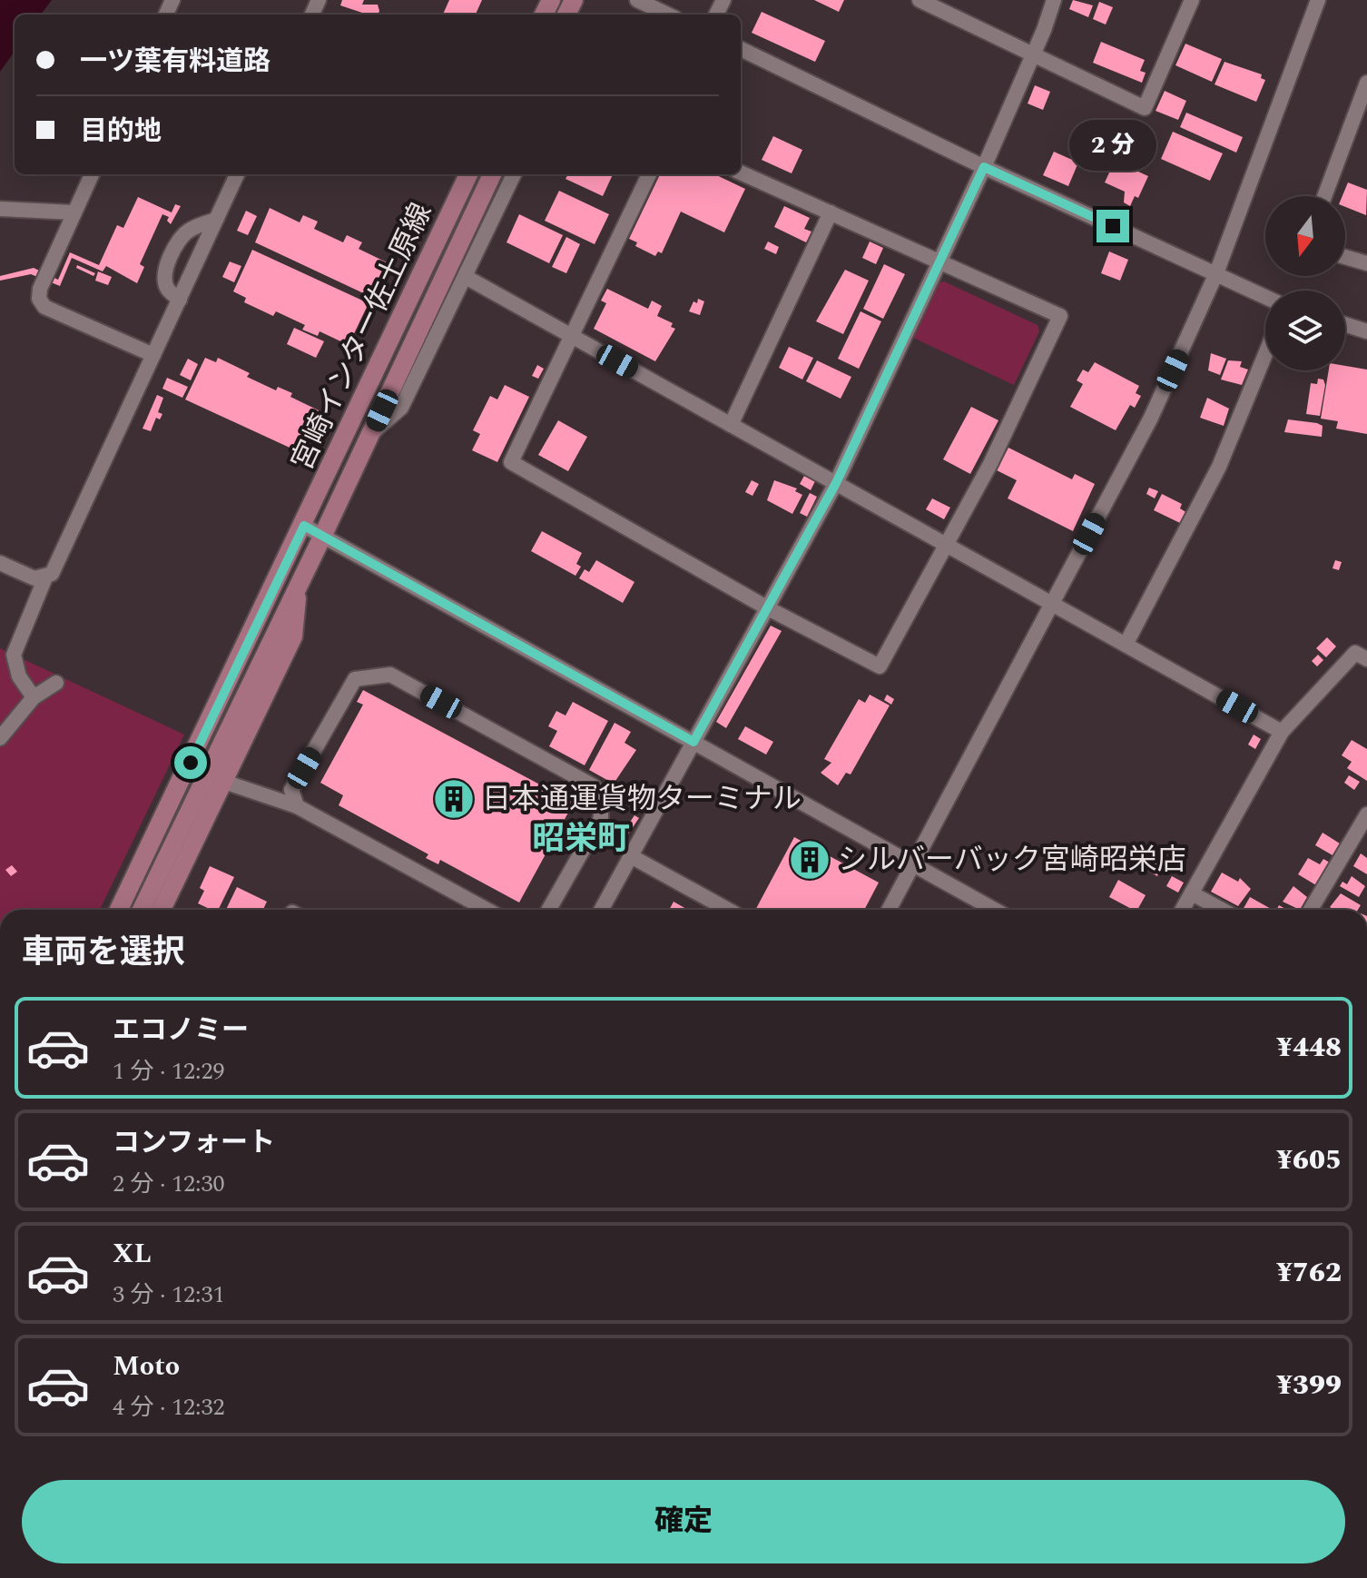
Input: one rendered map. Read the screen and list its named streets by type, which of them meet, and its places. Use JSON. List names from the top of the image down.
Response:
{
  "streets": {
    "main road": ["宮崎インター佐土原線"]
  },
  "districts": ["昭栄町"],
  "places": {
    "building": ["日本通運貨物ターミナル", "シルバーバック宮崎昭栄店"]
  },
  "north": "bottom",
  "page": {
    "banner": ["一ツ葉有料道路", "目的地"],
    "bubble": "2 分",
    "heading": "車両を選択",
    "list": [
      {
        "name": "エコノミー",
        "note": "1 分 · 12:29",
        "value": "¥448"
      },
      {
        "name": "コンフォート",
        "note": "2 分 · 12:30",
        "value": "¥605"
      },
      {
        "name": "XL",
        "note": "3 分 · 12:31",
        "value": "¥762"
      },
      {
        "name": "Moto",
        "note": "4 分 · 12:32",
        "value": "¥399"
      }
    ],
    "buttons": "確定"
  }
}
